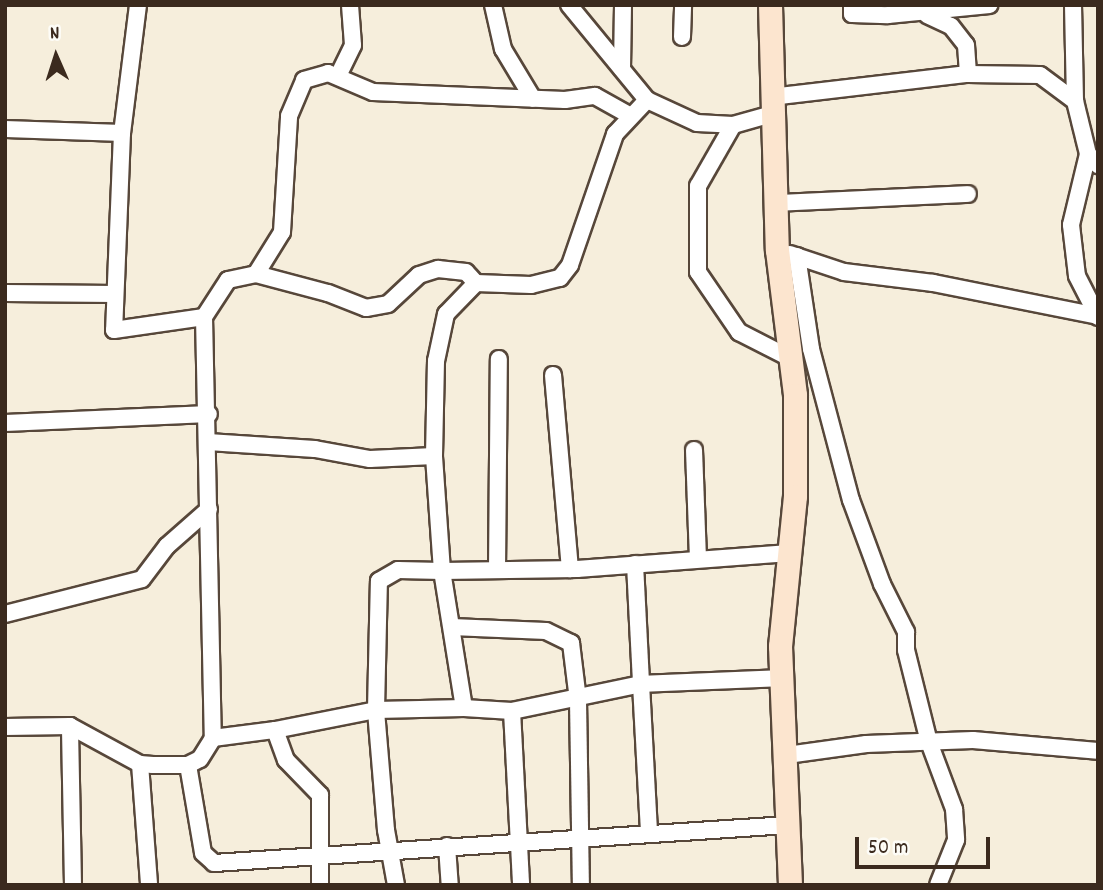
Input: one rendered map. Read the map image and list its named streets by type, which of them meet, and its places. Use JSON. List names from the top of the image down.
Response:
{
  "scale_bar": "50 m",
  "north": "top"
}
